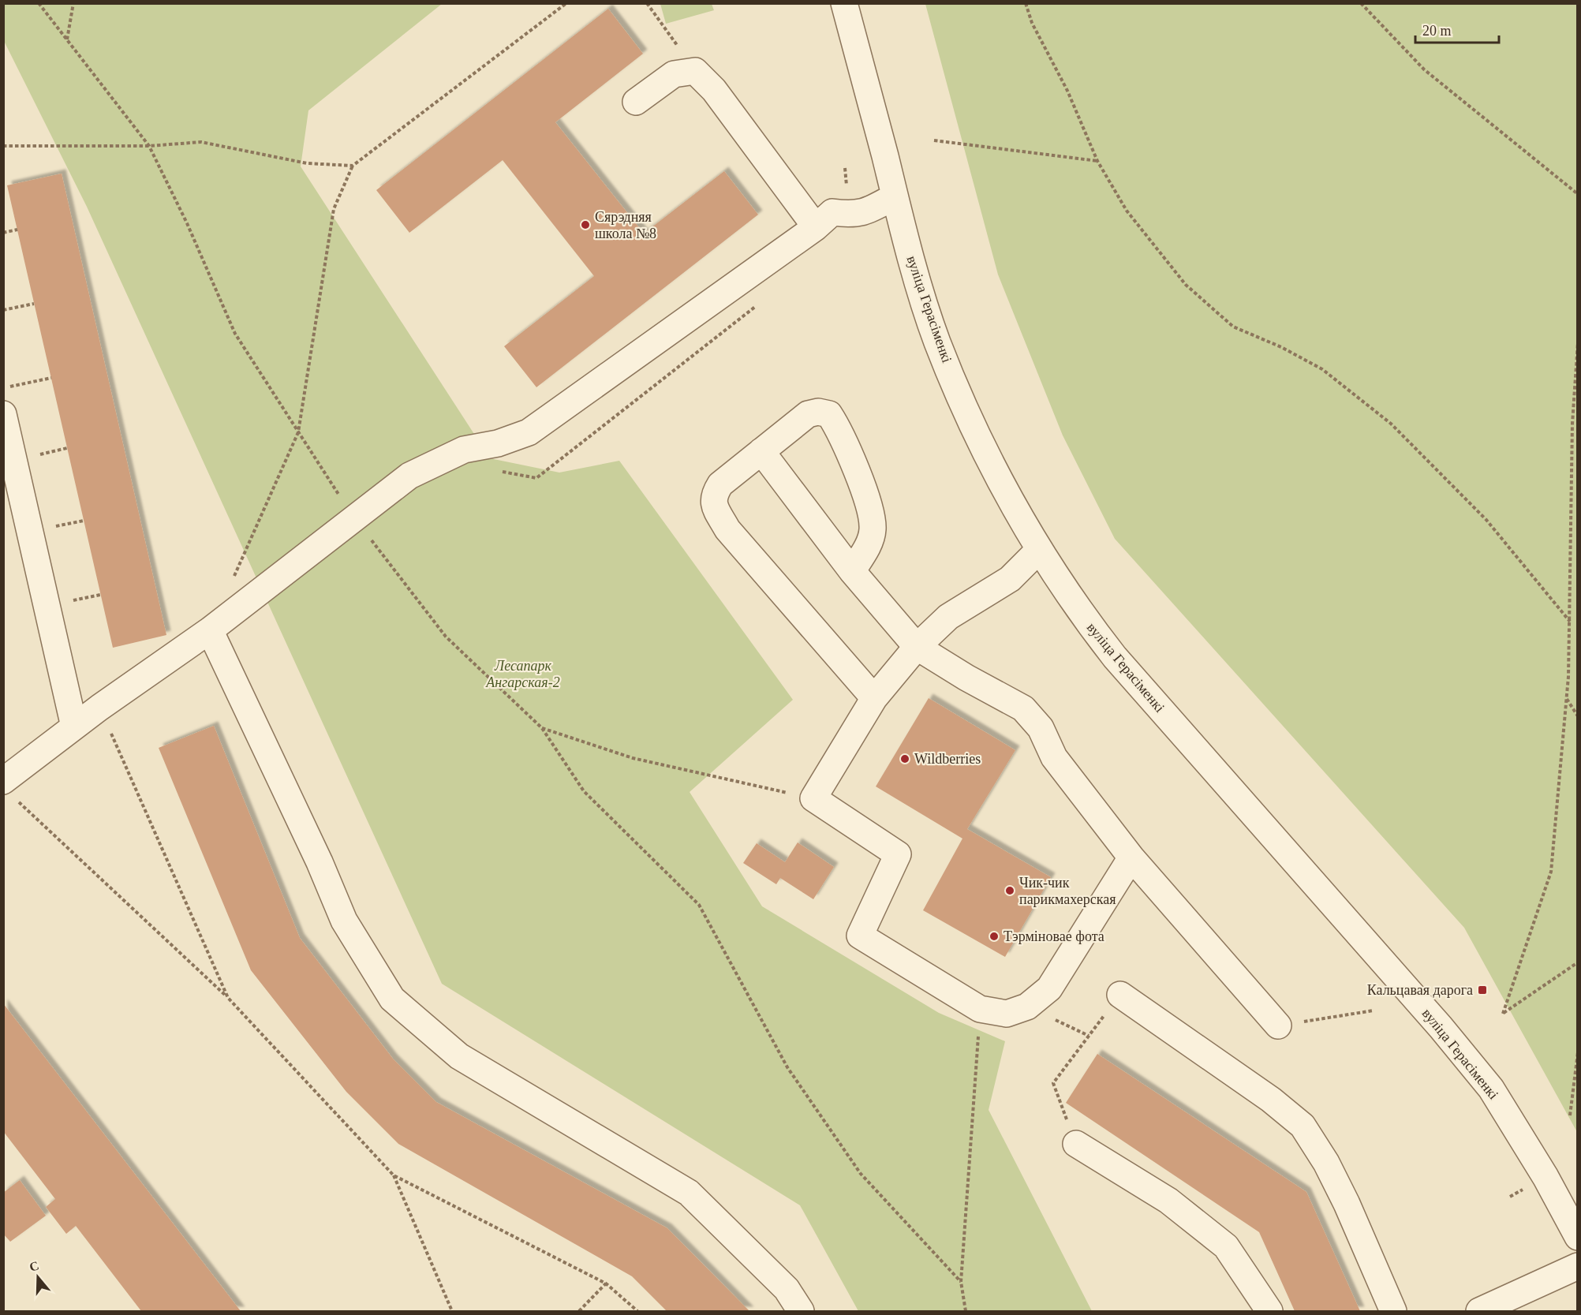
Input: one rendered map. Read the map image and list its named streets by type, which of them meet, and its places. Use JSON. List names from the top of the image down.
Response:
{
  "streets": {
    "street": ["вуліца Герасіменкі"]
  },
  "parks": ["Лесапарк Ангарская-2"],
  "places": {
    "other": [
      "Сярэдняя школа №8",
      "Wildberries",
      "Чик-чик парикмахерская",
      "Тэрміновае фота"
    ],
    "transit": ["Кальцавая дарога"]
  },
  "scale_bar": "20 m",
  "north": "top"
}
